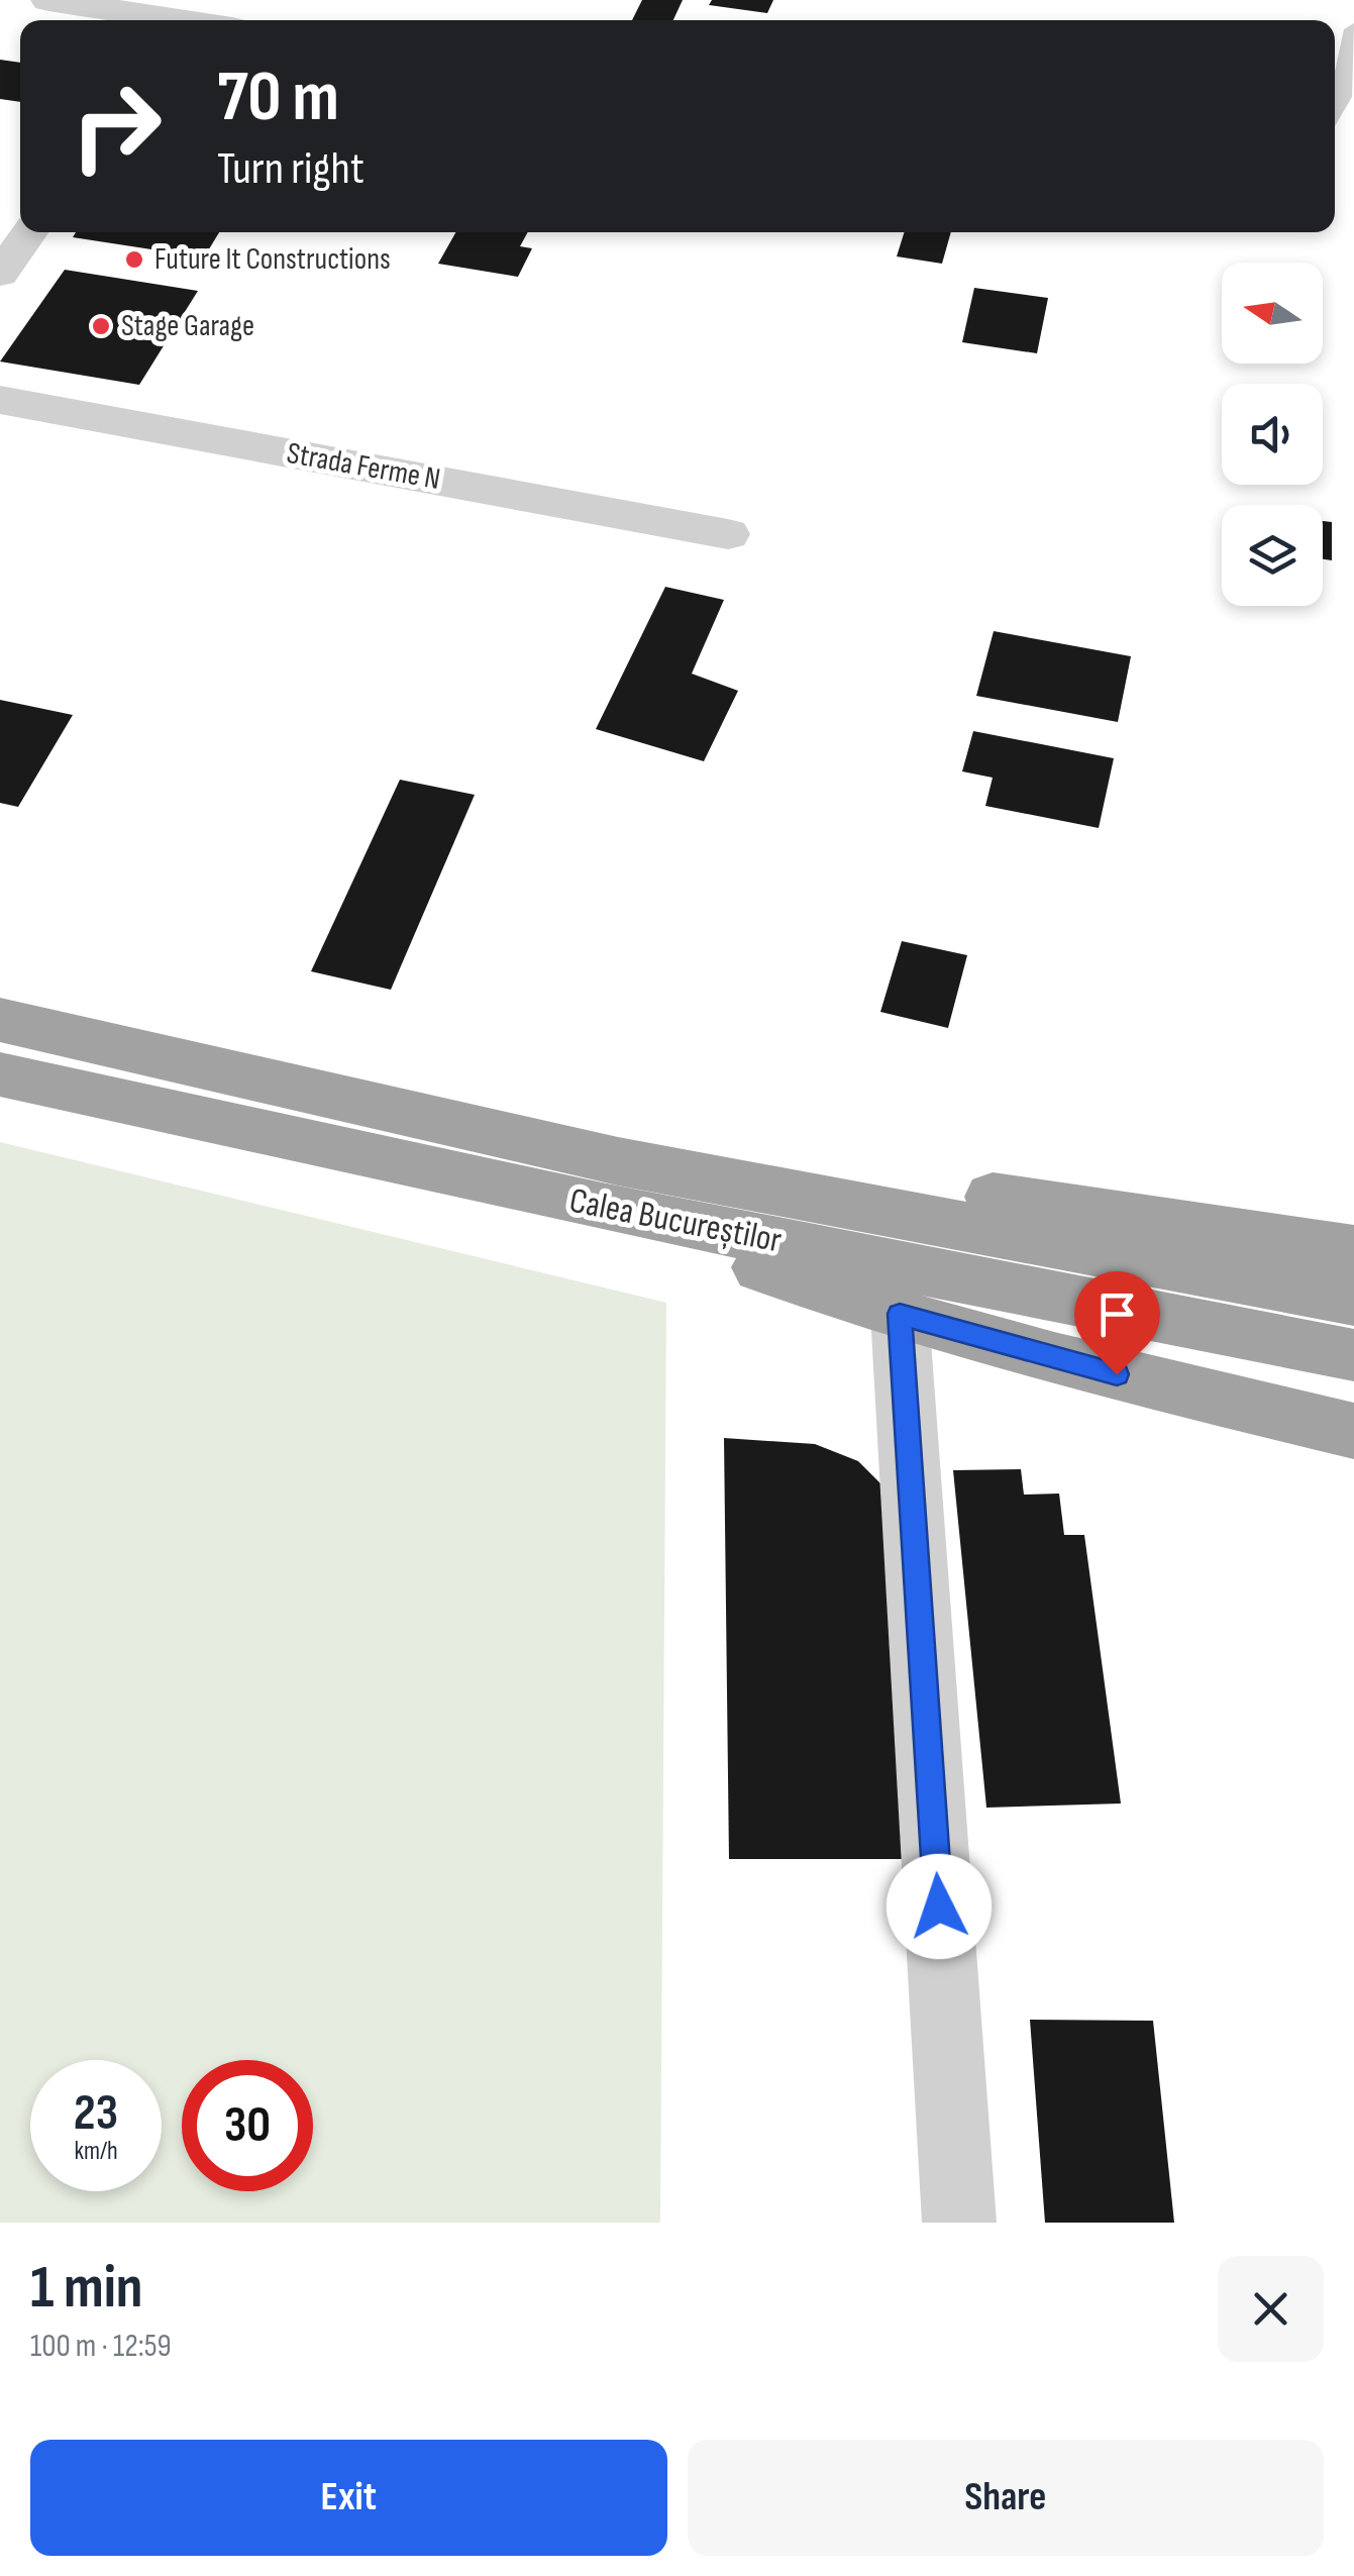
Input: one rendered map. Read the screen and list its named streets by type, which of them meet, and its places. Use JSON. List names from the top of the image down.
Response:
{
  "streets": {
    "highway": ["Calea Bucureștilor"],
    "street": ["Strada Ferme N"]
  },
  "places": ["Future It Constructions", "Stage Garage"],
  "north": "left",
  "page": {
    "turn": ["70 m", "Turn right"],
    "speed": "23 km/h",
    "limit": "30",
    "heading": ["1 min", "100 m · 12:59"],
    "buttons": ["Exit", "Share"]
  }
}
